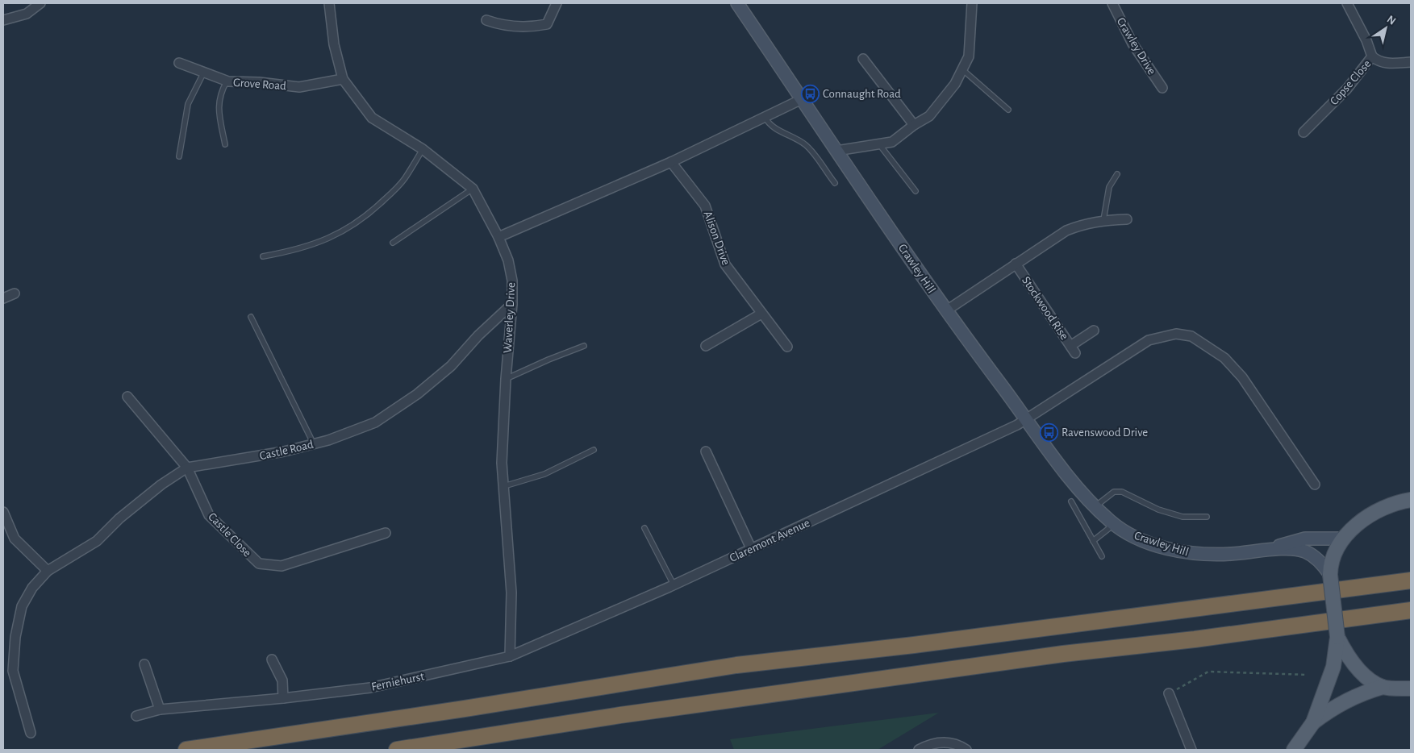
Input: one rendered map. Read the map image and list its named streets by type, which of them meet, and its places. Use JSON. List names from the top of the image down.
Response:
{
  "streets": {
    "street": [
      "Crawley Drive",
      "Copse Close",
      "Grove Road",
      "Alison Drive",
      "Crawley Hill",
      "Stockwood Rise",
      "Waverley Drive",
      "Castle Road",
      "Castle Close",
      "Claremont Avenue",
      "Ferniehurst"
    ]
  },
  "crossings": [
    ["Grove Road", "Waverley Drive"],
    ["Crawley Hill", "Stockwood Rise"],
    ["Crawley Hill", "Claremont Avenue"],
    ["Waverley Drive", "Castle Road"],
    ["Waverley Drive", "Claremont Avenue"],
    ["Waverley Drive", "Ferniehurst"],
    ["Castle Road", "Castle Close"],
    ["Claremont Avenue", "Ferniehurst"]
  ],
  "places": {
    "bus stop": ["Connaught Road", "Ravenswood Drive"]
  },
  "north": "top right"
}
